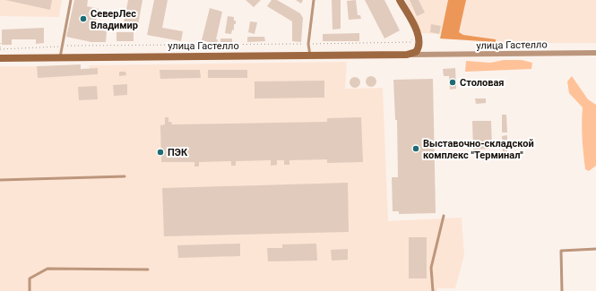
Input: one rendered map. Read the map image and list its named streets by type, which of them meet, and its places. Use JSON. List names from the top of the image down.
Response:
{
  "streets": {
    "main road": ["улица Гастелло"]
  },
  "places": [
    "СеверЛес Владимир",
    "Столовая",
    "Выставочно-складской комплекс \"Терминал\"",
    "ПЭК"
  ]
}
